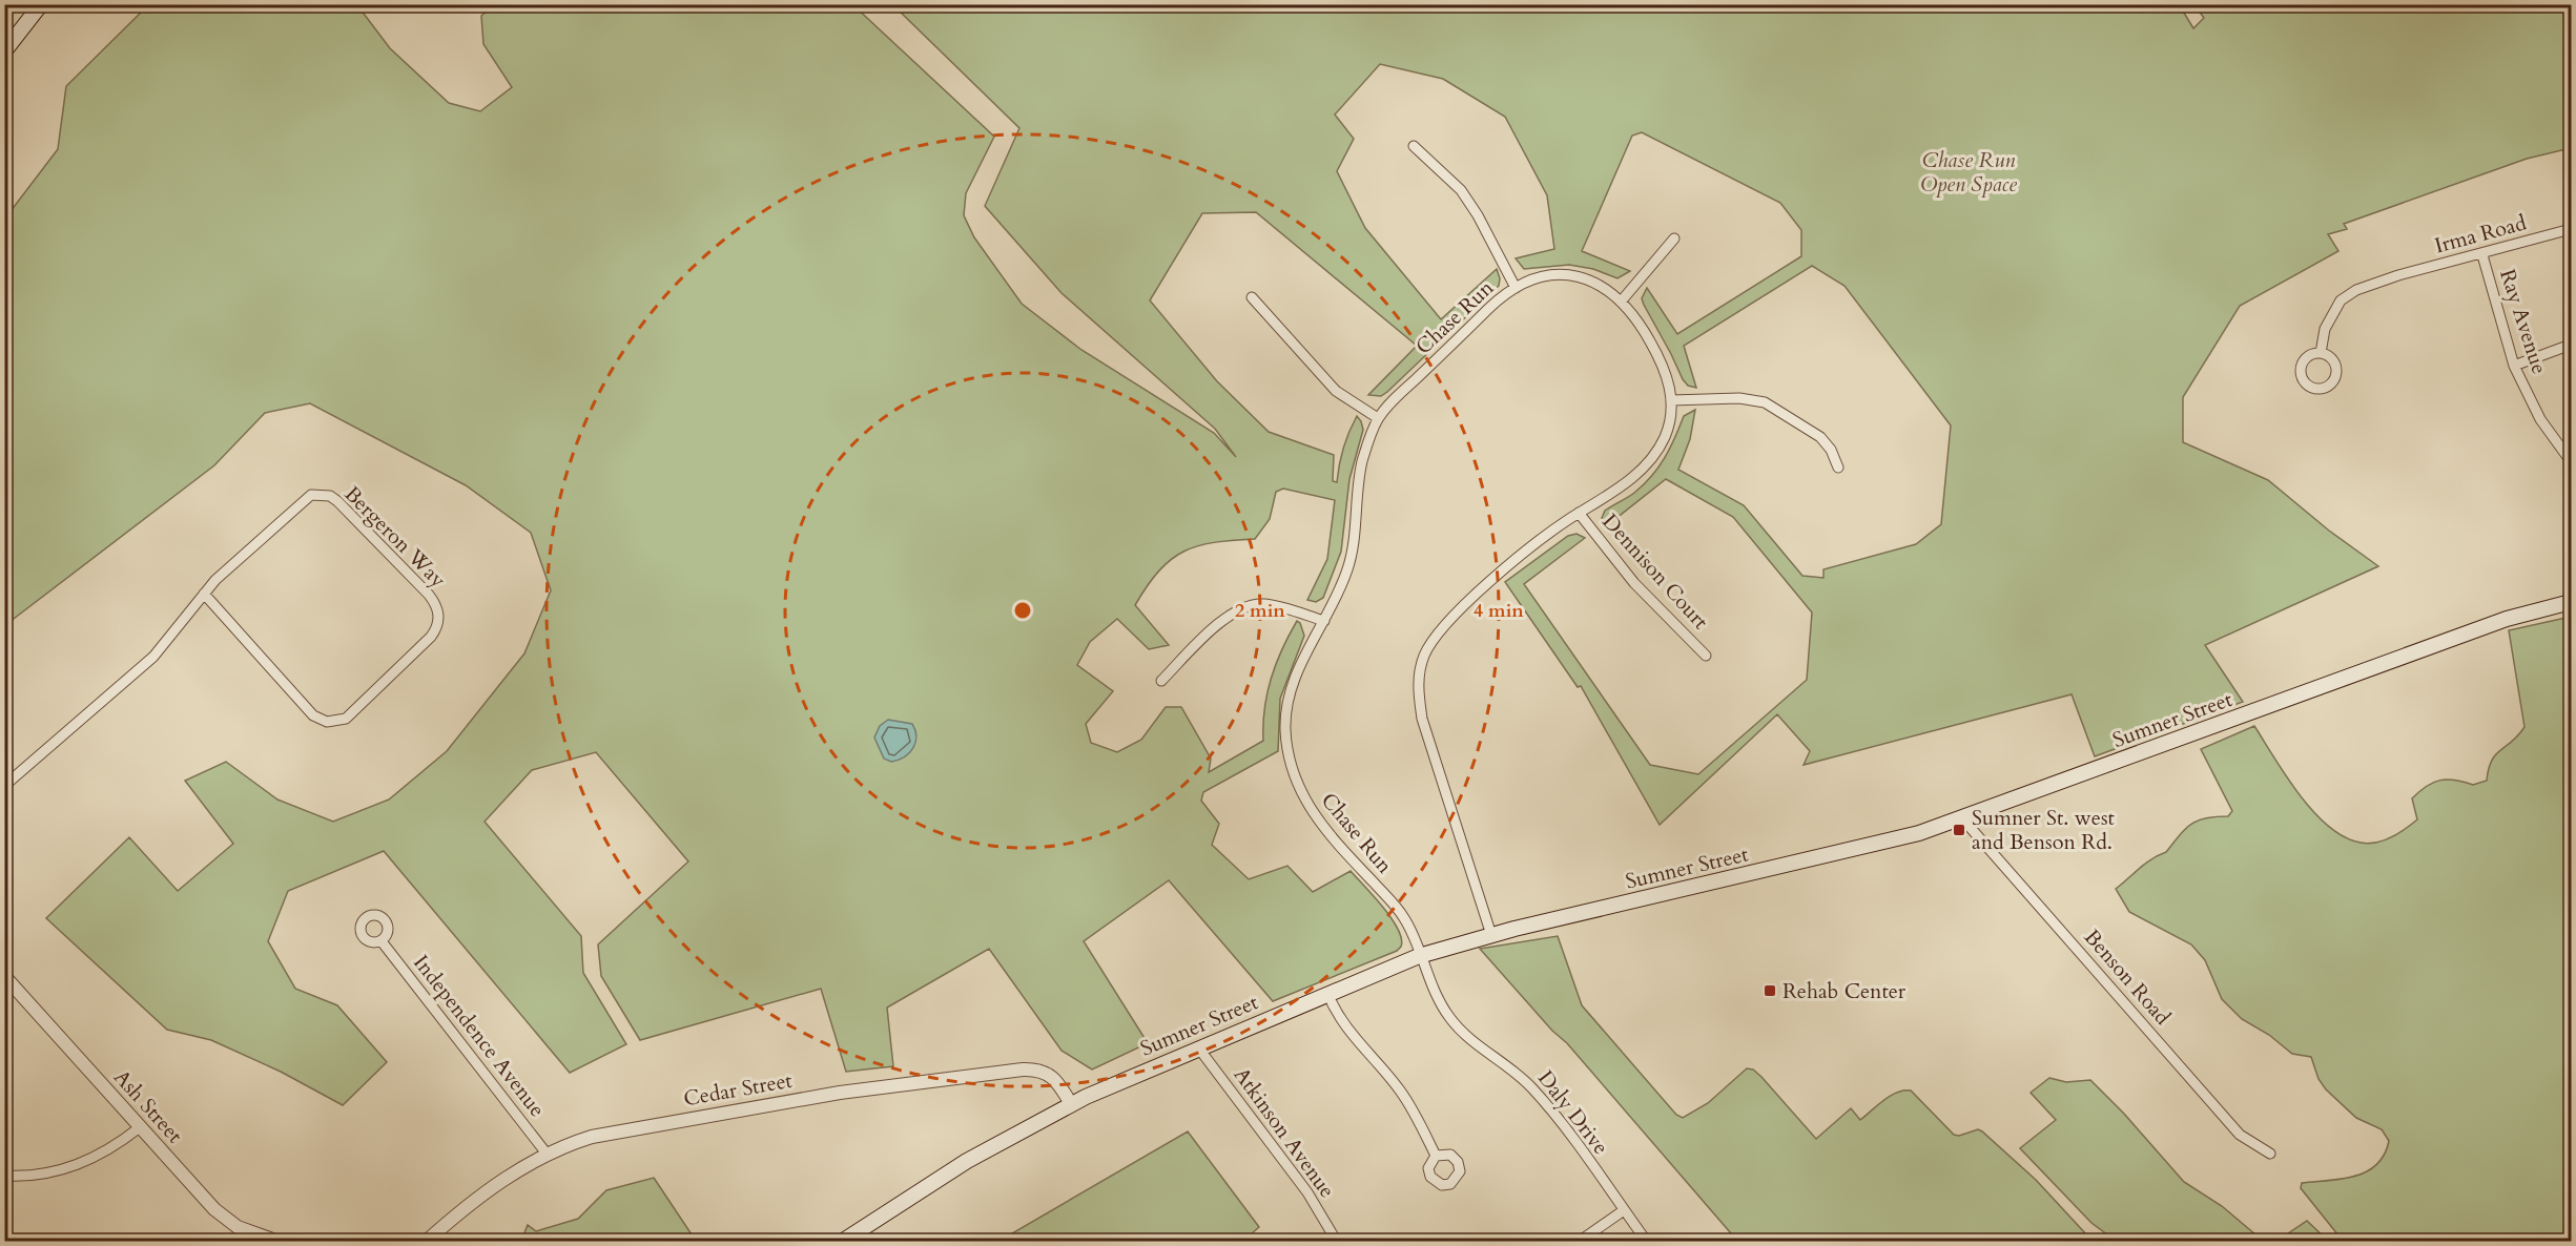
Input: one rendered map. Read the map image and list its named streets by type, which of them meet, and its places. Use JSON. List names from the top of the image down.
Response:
{
  "streets": {
    "main road": ["Sumner Street"],
    "street": [
      "Irma Road",
      "Chase Run",
      "Ray Avenue",
      "Bergeron Way",
      "Dennison Court",
      "Benson Road",
      "Independence Avenue",
      "Cedar Street",
      "Ash Street",
      "Daly Drive",
      "Atkinson Avenue"
    ]
  },
  "crossings": [
    ["Irma Road", "Ray Avenue"],
    ["Chase Run", "Dennison Court"],
    ["Chase Run", "Sumner Street"],
    ["Chase Run", "Daly Drive"],
    ["Sumner Street", "Benson Road"],
    ["Sumner Street", "Cedar Street"],
    ["Sumner Street", "Daly Drive"],
    ["Sumner Street", "Atkinson Avenue"],
    ["Independence Avenue", "Cedar Street"]
  ],
  "parks": ["Chase Run Open Space"],
  "places": {
    "transit": ["Sumner St. west and Benson Rd.", "Rehab Center"]
  },
  "rings": ["2 min", "4 min"]
}
